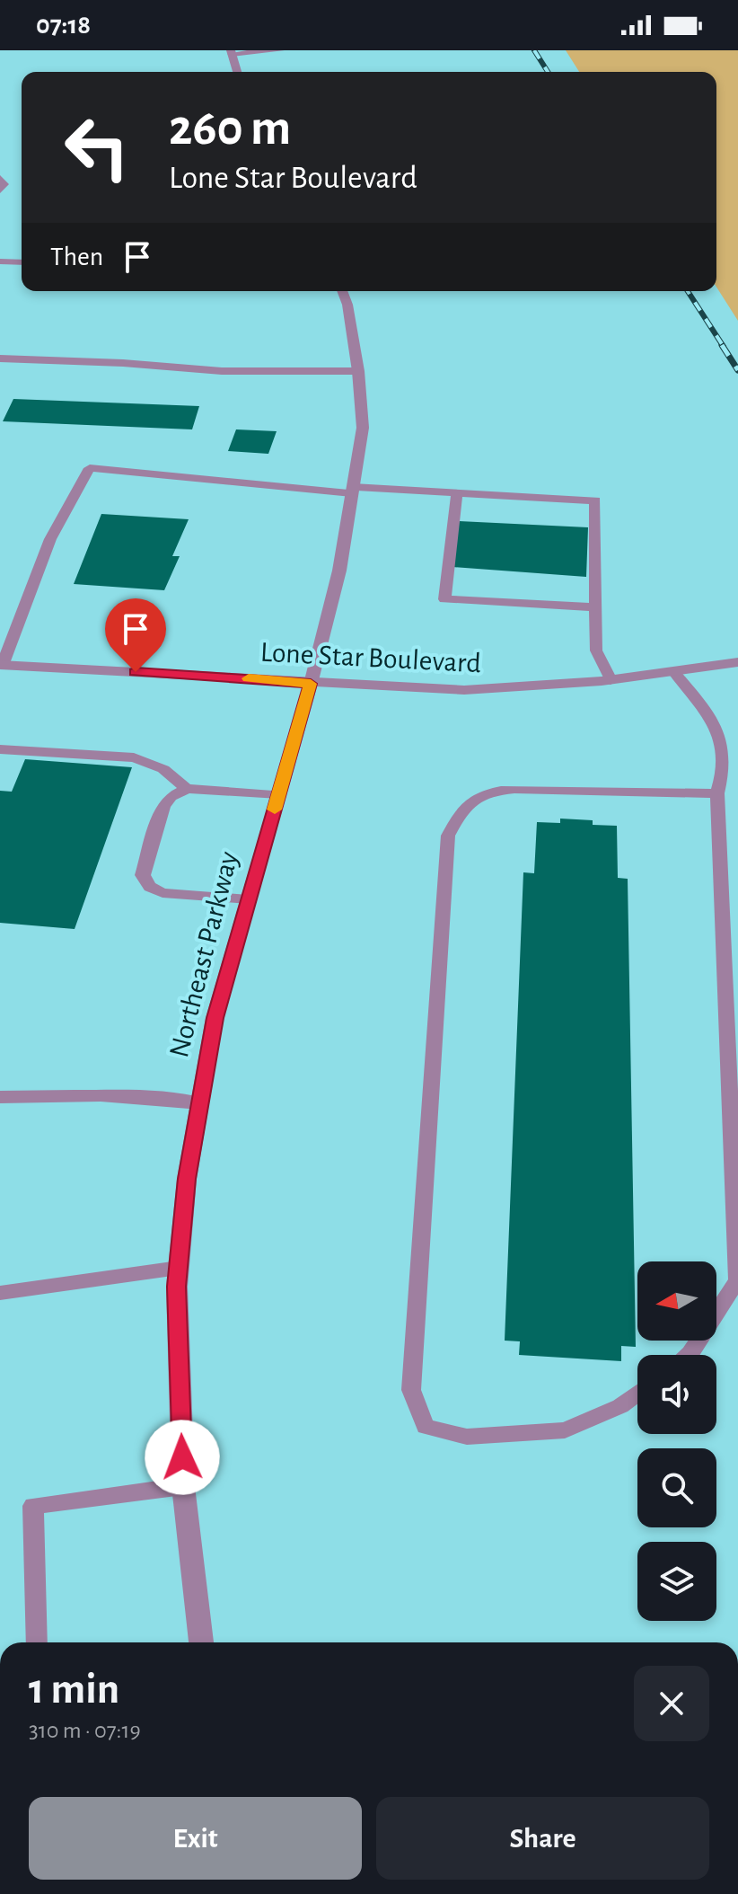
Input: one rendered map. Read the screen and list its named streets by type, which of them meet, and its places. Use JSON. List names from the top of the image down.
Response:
{
  "streets": {
    "street": ["Lone Star Boulevard", "Northeast Parkway"]
  },
  "crossings": [
    ["Lone Star Boulevard", "Northeast Parkway"]
  ],
  "north": "left",
  "page": {
    "status": "07:18",
    "turn": ["260 m", "Lone Star Boulevard"],
    "then": "Then",
    "heading": ["1 min", "310 m · 07:19"],
    "buttons": ["Exit", "Share"]
  }
}
